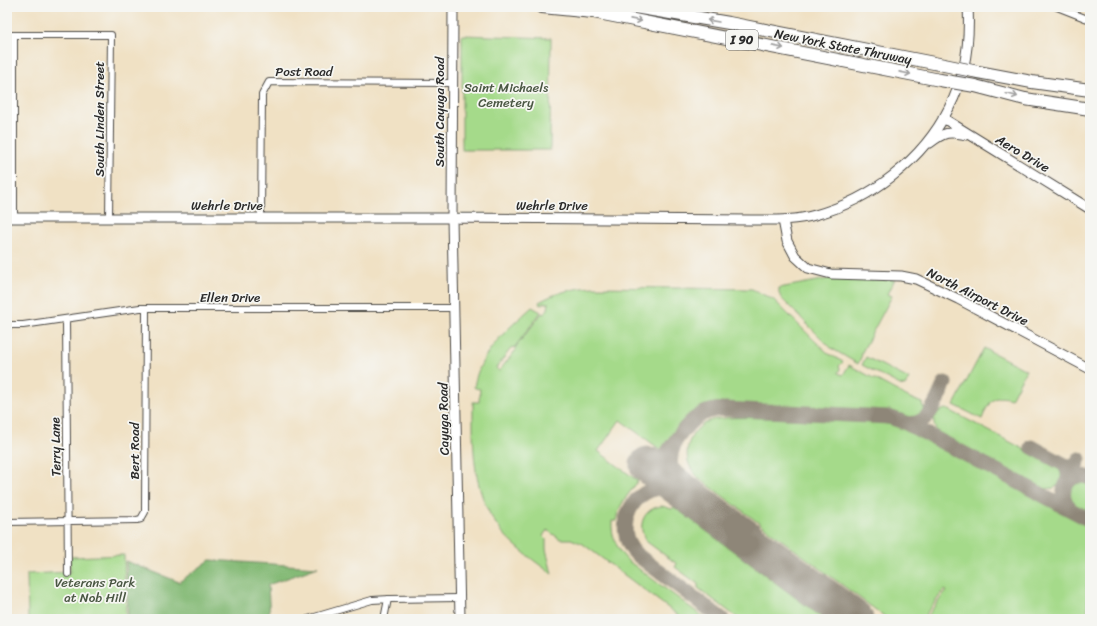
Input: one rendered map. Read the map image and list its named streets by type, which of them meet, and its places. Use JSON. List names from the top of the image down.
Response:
{
  "streets": {
    "highway": ["I 90", "New York State Thruway"],
    "street": [
      "Post Road",
      "South Cayuga Road",
      "South Linden Street",
      "Aero Drive",
      "Wehrle Drive",
      "North Airport Drive",
      "Ellen Drive",
      "Cayuga Road",
      "Terry Lane",
      "Bert Road"
    ]
  },
  "crossings": [
    ["Post Road", "South Cayuga Road"],
    ["Post Road", "Wehrle Drive"],
    ["South Cayuga Road", "Wehrle Drive"],
    ["South Cayuga Road", "Cayuga Road"],
    ["South Linden Street", "Wehrle Drive"],
    ["Aero Drive", "Wehrle Drive"],
    ["Wehrle Drive", "North Airport Drive"],
    ["Wehrle Drive", "Cayuga Road"],
    ["Ellen Drive", "Cayuga Road"],
    ["Ellen Drive", "Terry Lane"],
    ["Ellen Drive", "Bert Road"],
    ["Terry Lane", "Bert Road"]
  ],
  "parks": ["Saint Michaels Cemetery", "Veterans Park at Nob Hill"]
}
